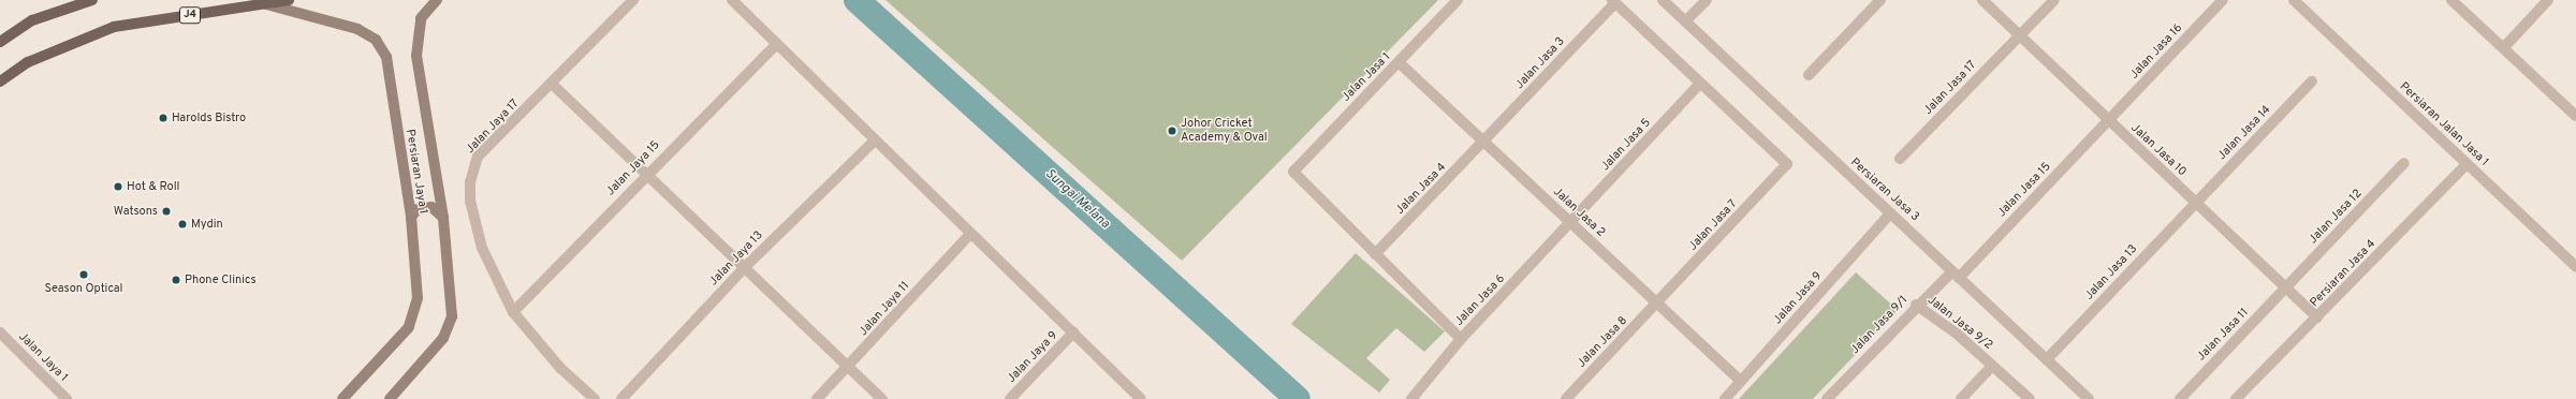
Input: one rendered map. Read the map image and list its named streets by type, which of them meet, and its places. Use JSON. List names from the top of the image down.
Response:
{
  "streets": {
    "main road": ["J4", "Persiaran Jaya 1"],
    "street": [
      "Jalan Jasa 16",
      "Jalan Jasa 3",
      "Jalan Jasa 1",
      "Jalan Jasa 17",
      "Persiaran Jalan Jasa 1",
      "Jalan Jaya 17",
      "Jalan Jasa 14",
      "Jalan Jasa 5",
      "Jalan Jasa 10",
      "Jalan Jaya 15",
      "Jalan Jasa 4",
      "Persiaran Jasa 3",
      "Jalan Jasa 15",
      "Jalan Jasa 2",
      "Jalan Jasa 12",
      "Jalan Jasa 7",
      "Jalan Jaya 13",
      "Jalan Jasa 13",
      "Persiaran Jasa 4",
      "Jalan Jasa 9",
      "Jalan Jasa 6",
      "Jalan Jaya 11",
      "Jalan Jasa 9/2",
      "Jalan Jasa 9/1",
      "Jalan Jasa 11",
      "Jalan Jasa 8",
      "Jalan Jaya 1",
      "Jalan Jaya 9"
    ]
  },
  "crossings": [
    ["J4", "Persiaran Jaya 1"],
    ["Jalan Jasa 16", "Jalan Jasa 10"],
    ["Jalan Jasa 16", "Jalan Jasa 15"],
    ["Jalan Jasa 3", "Jalan Jasa 4"],
    ["Jalan Jasa 3", "Jalan Jasa 2"],
    ["Jalan Jasa 1", "Jalan Jasa 4"],
    ["Jalan Jasa 1", "Jalan Jasa 2"],
    ["Jalan Jasa 17", "Jalan Jasa 10"],
    ["Persiaran Jalan Jasa 1", "Persiaran Jasa 4"],
    ["Jalan Jaya 17", "Jalan Jaya 15"],
    ["Jalan Jasa 14", "Jalan Jasa 10"],
    ["Jalan Jasa 14", "Jalan Jasa 13"],
    ["Jalan Jasa 5", "Jalan Jasa 2"],
    ["Jalan Jasa 5", "Jalan Jasa 7"],
    ["Jalan Jasa 5", "Jalan Jasa 6"],
    ["Jalan Jasa 10", "Jalan Jasa 15"],
    ["Jalan Jasa 10", "Jalan Jasa 12"],
    ["Jalan Jasa 10", "Jalan Jasa 13"],
    ["Jalan Jasa 10", "Persiaran Jasa 4"],
    ["Jalan Jasa 10", "Jalan Jasa 11"],
    ["Jalan Jasa 4", "Jalan Jasa 2"],
    ["Persiaran Jasa 3", "Jalan Jasa 15"],
    ["Persiaran Jasa 3", "Jalan Jasa 13"],
    ["Persiaran Jasa 3", "Jalan Jasa 9"],
    ["Persiaran Jasa 3", "Jalan Jasa 9/1"],
    ["Jalan Jasa 15", "Jalan Jasa 9/1"],
    ["Jalan Jasa 2", "Jalan Jasa 7"],
    ["Jalan Jasa 2", "Jalan Jasa 9"],
    ["Jalan Jasa 2", "Jalan Jasa 6"],
    ["Jalan Jasa 2", "Jalan Jasa 8"],
    ["Jalan Jasa 12", "Jalan Jasa 11"],
    ["Jalan Jasa 7", "Jalan Jasa 8"],
    ["Jalan Jasa 9/2", "Jalan Jasa 9/1"]
  ],
  "water": ["Sungai Melana"],
  "places": [
    "Harolds Bistro",
    "Johor Cricket Academy & Oval",
    "Hot & Roll",
    "Watsons",
    "Mydin",
    "Season Optical",
    "Phone Clinics"
  ]
}
